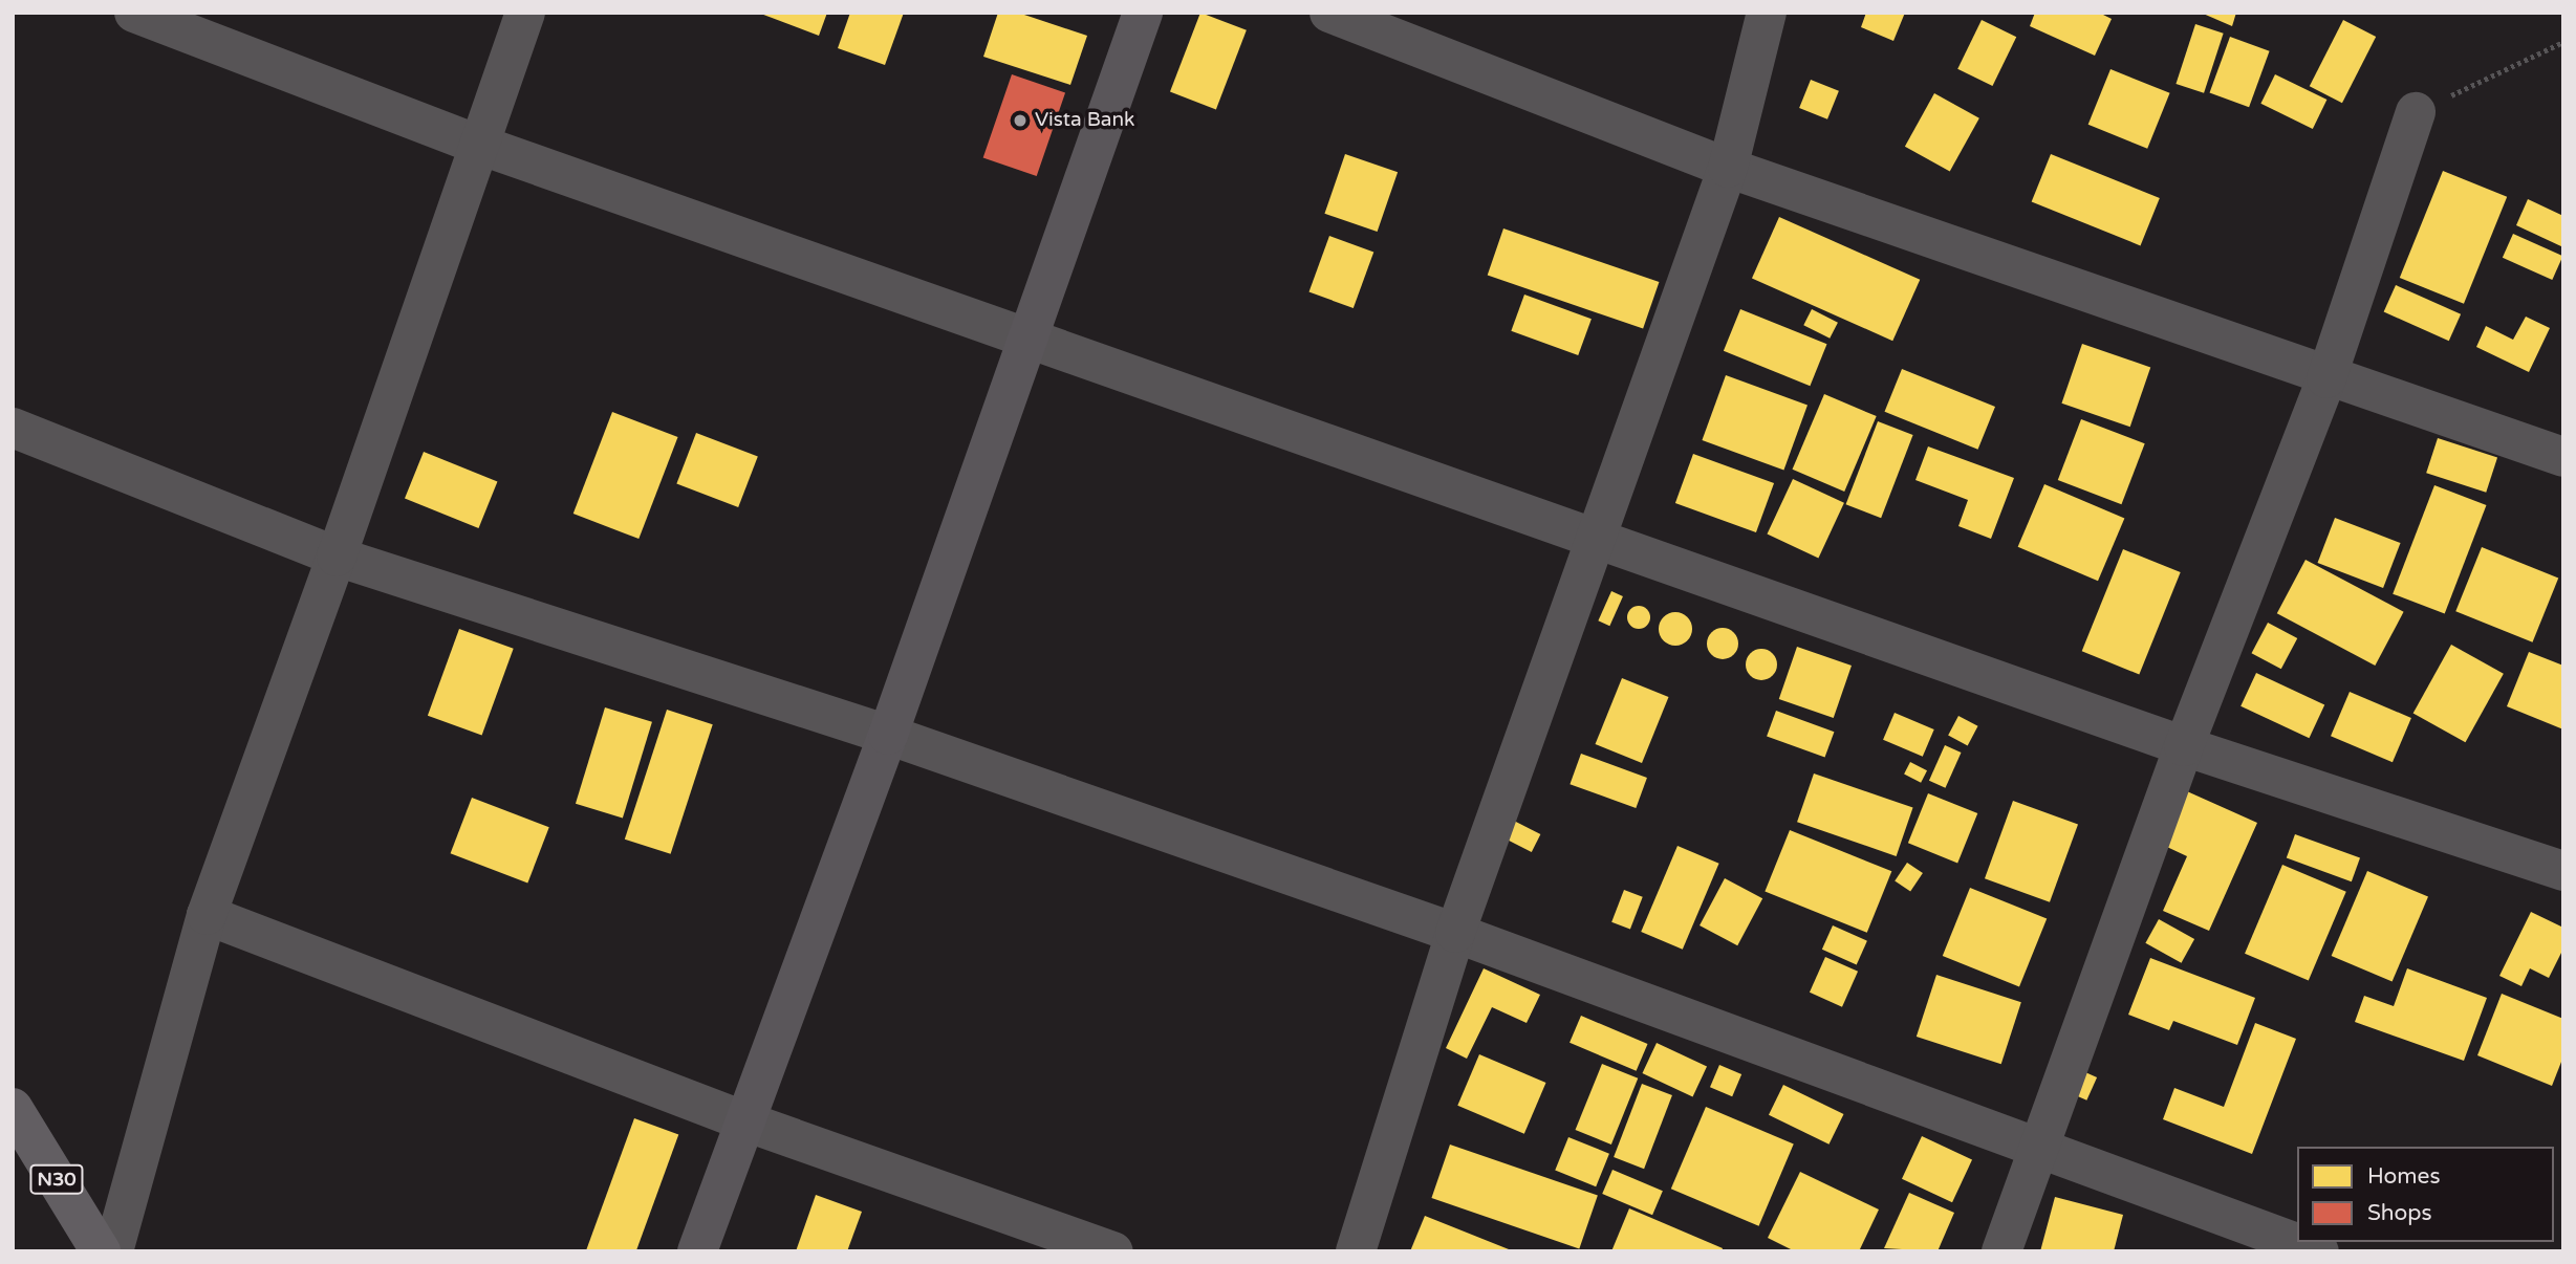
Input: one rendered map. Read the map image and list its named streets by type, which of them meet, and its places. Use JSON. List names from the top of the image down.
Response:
{
  "streets": {
    "main road": ["N30"]
  },
  "places": ["Vista Bank"],
  "legend": ["Homes", "Shops"]
}
